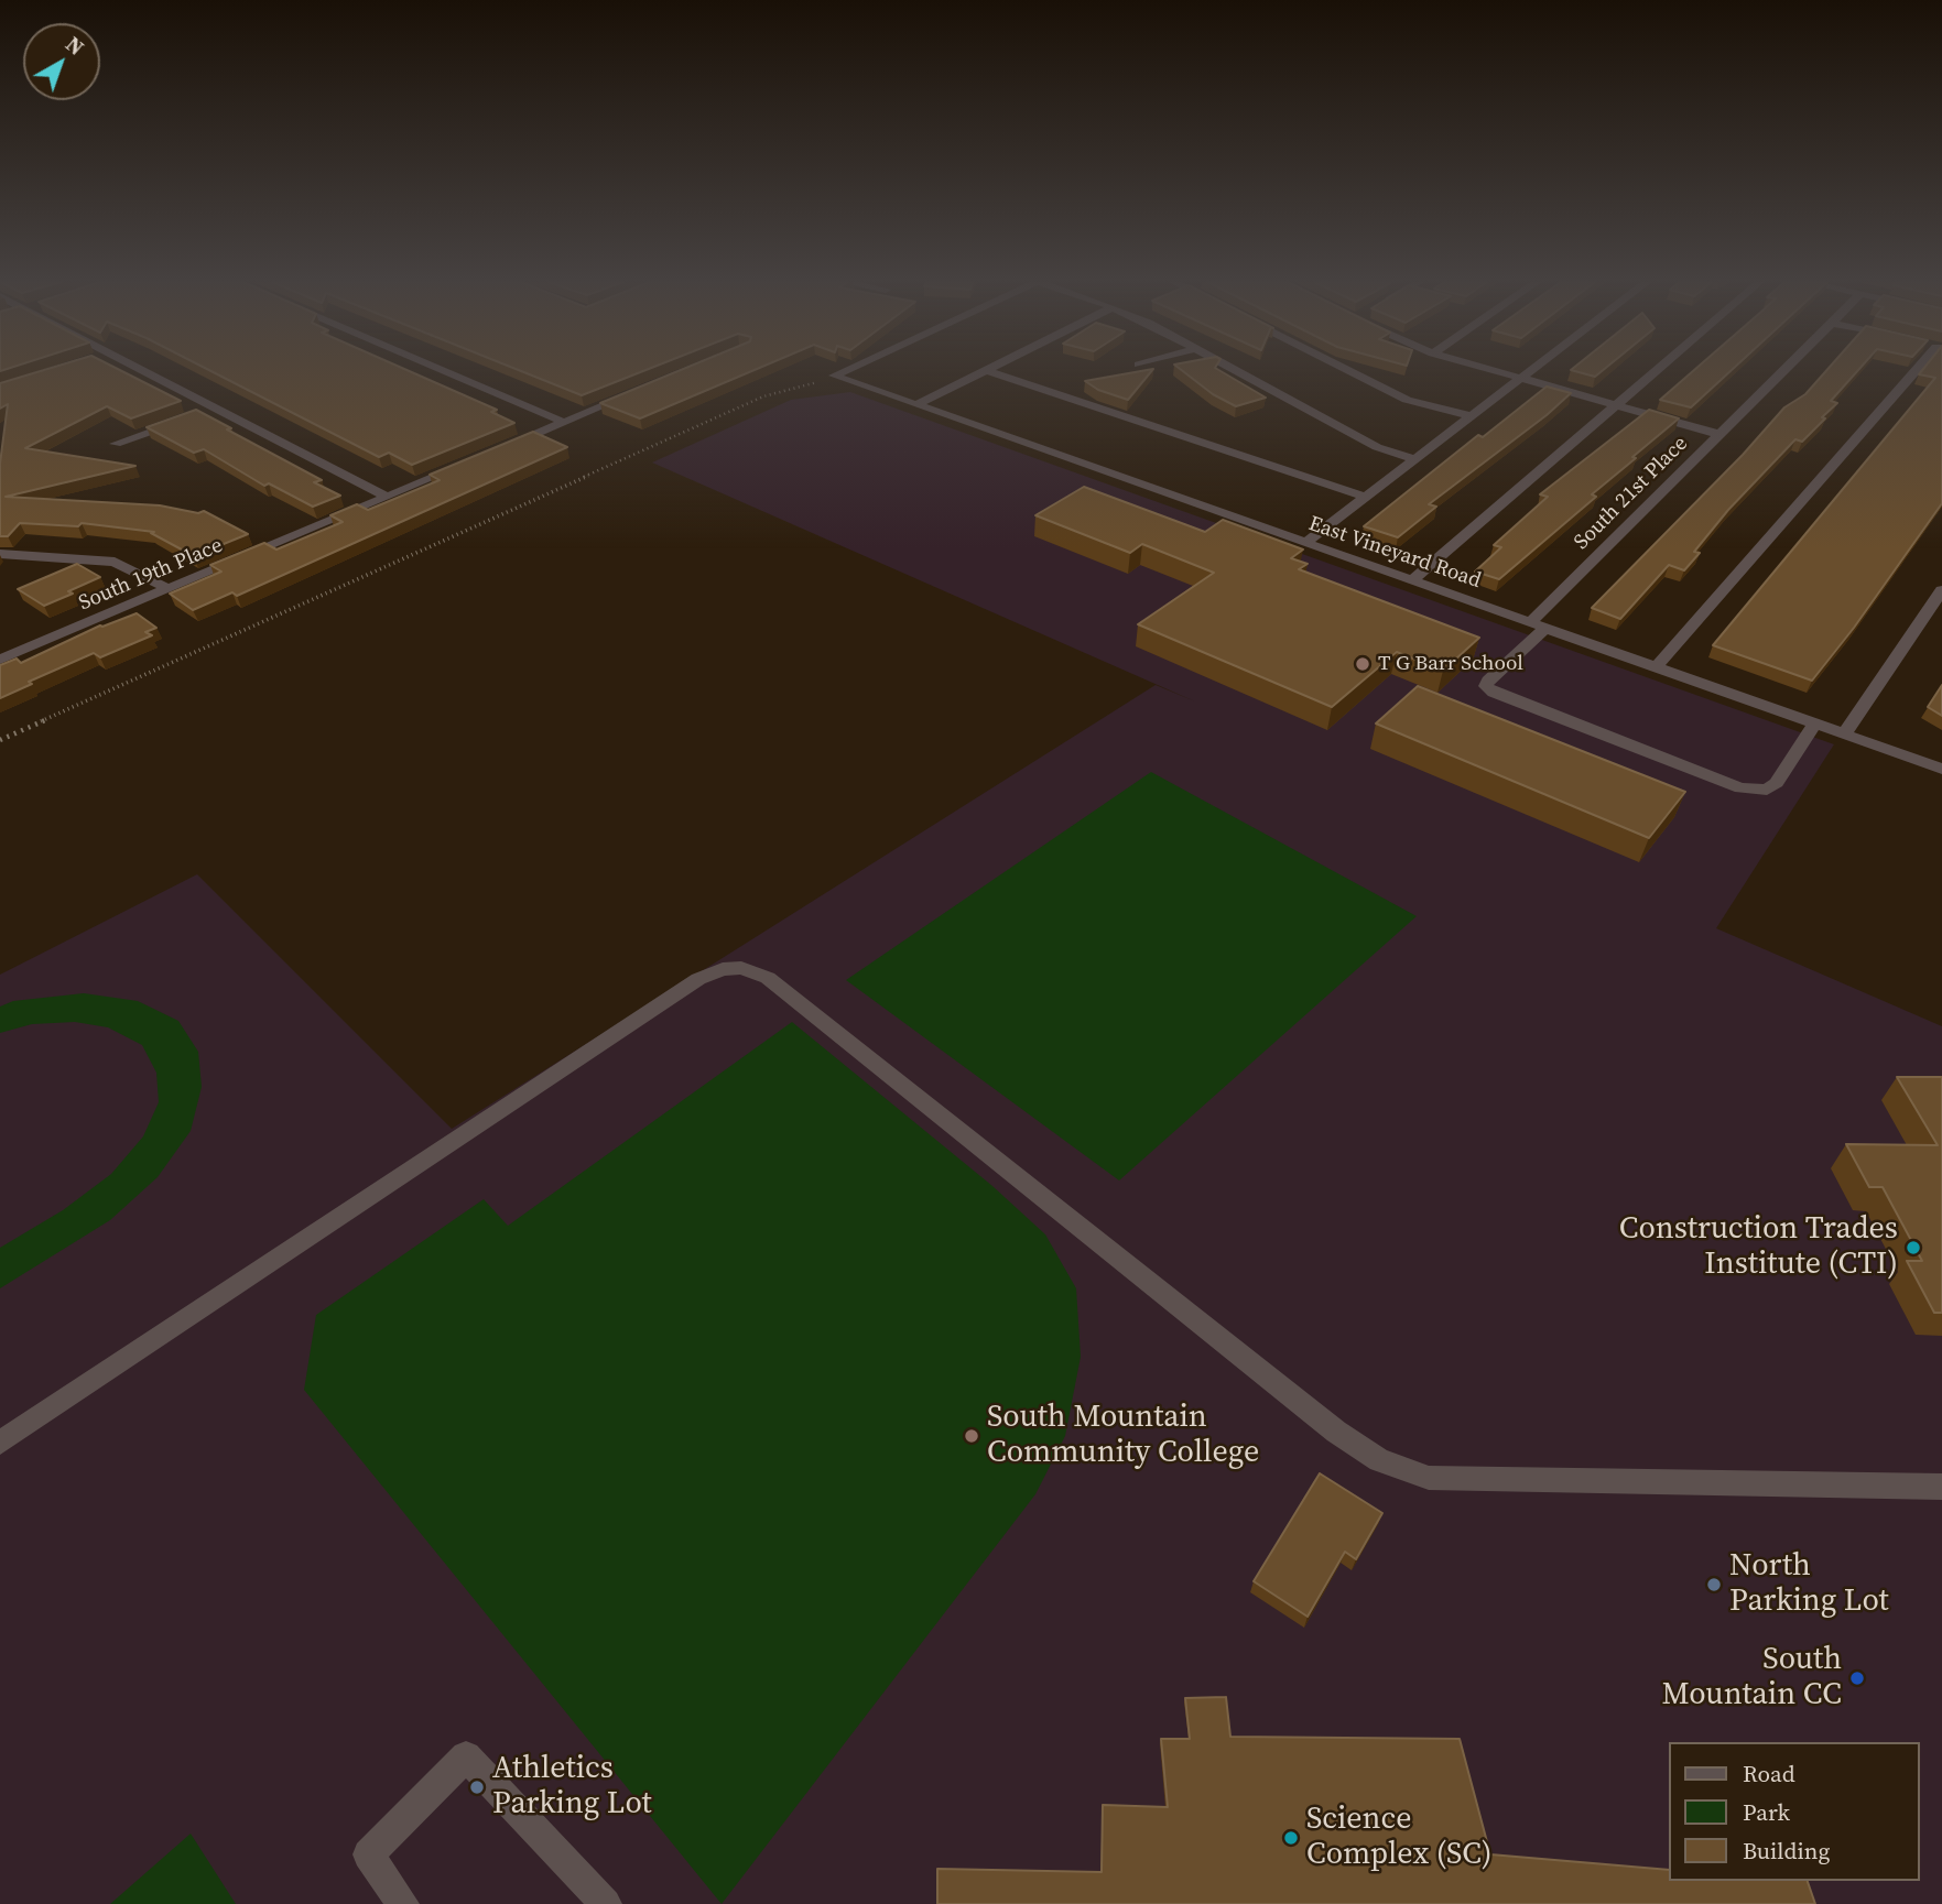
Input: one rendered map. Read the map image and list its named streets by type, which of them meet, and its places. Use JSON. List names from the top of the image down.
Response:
{
  "streets": {
    "street": ["South 21st Place", "East Vineyard Road", "South 19th Place"]
  },
  "crossings": [
    ["South 21st Place", "East Vineyard Road"]
  ],
  "places": [
    "T G Barr School",
    "Construction Trades Institute (CTI)",
    "South Mountain Community College",
    "North Parking Lot",
    "South Mountain CC",
    "Athletics Parking Lot",
    "Science Complex (SC)"
  ],
  "legend": ["Road", "Park", "Building"],
  "north": "top right"
}
